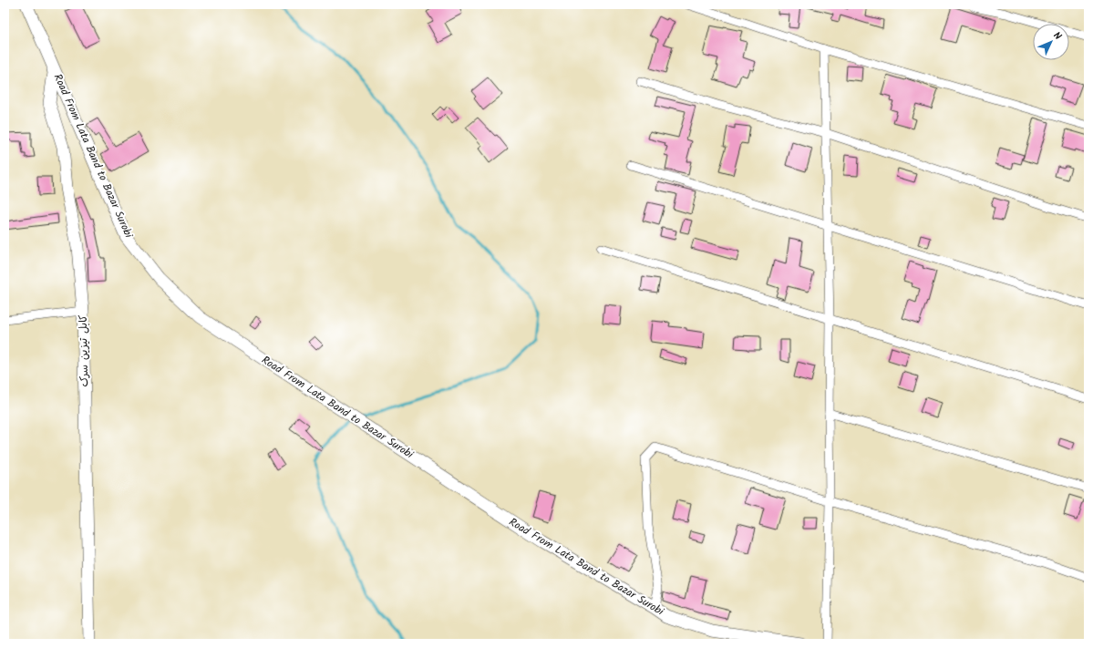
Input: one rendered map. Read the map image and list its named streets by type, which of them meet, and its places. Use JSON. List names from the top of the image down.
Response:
{
  "streets": {
    "main road": ["Road From Lata Band to Bazar Surobi", "کابل تیزین سرک"]
  },
  "crossings": [
    ["Road From Lata Band to Bazar Surobi", "کابل تیزین سرک"]
  ],
  "north": "top right"
}
